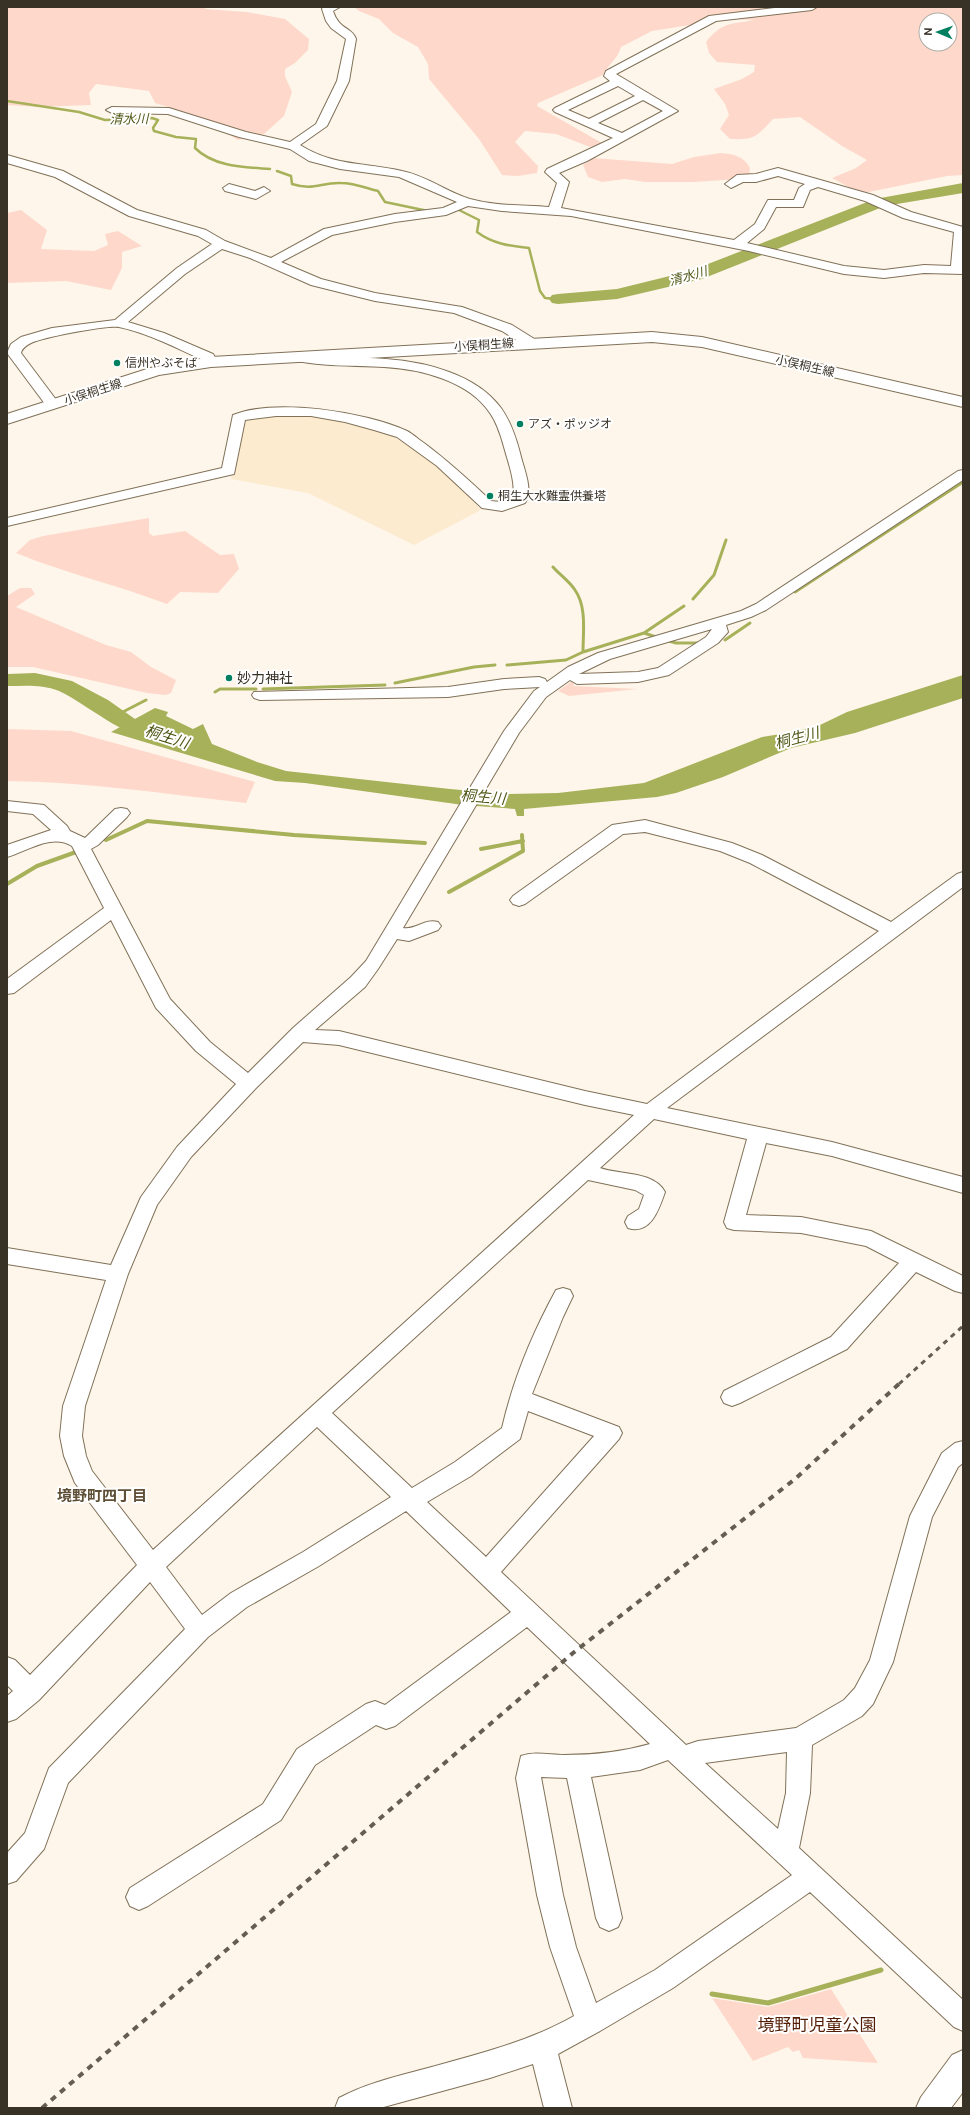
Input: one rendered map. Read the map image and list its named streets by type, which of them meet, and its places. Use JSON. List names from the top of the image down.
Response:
{
  "streets": {
    "main road": ["小俣桐生線"]
  },
  "districts": ["境野町四丁目"],
  "water": ["清水川", "桐生川"],
  "parks": ["境野町児童公園"],
  "places": [
    "信州やぶそば",
    "アズ・ポッジオ",
    "桐生大水難霊供養塔",
    "妙力神社"
  ],
  "north": "left"
}
